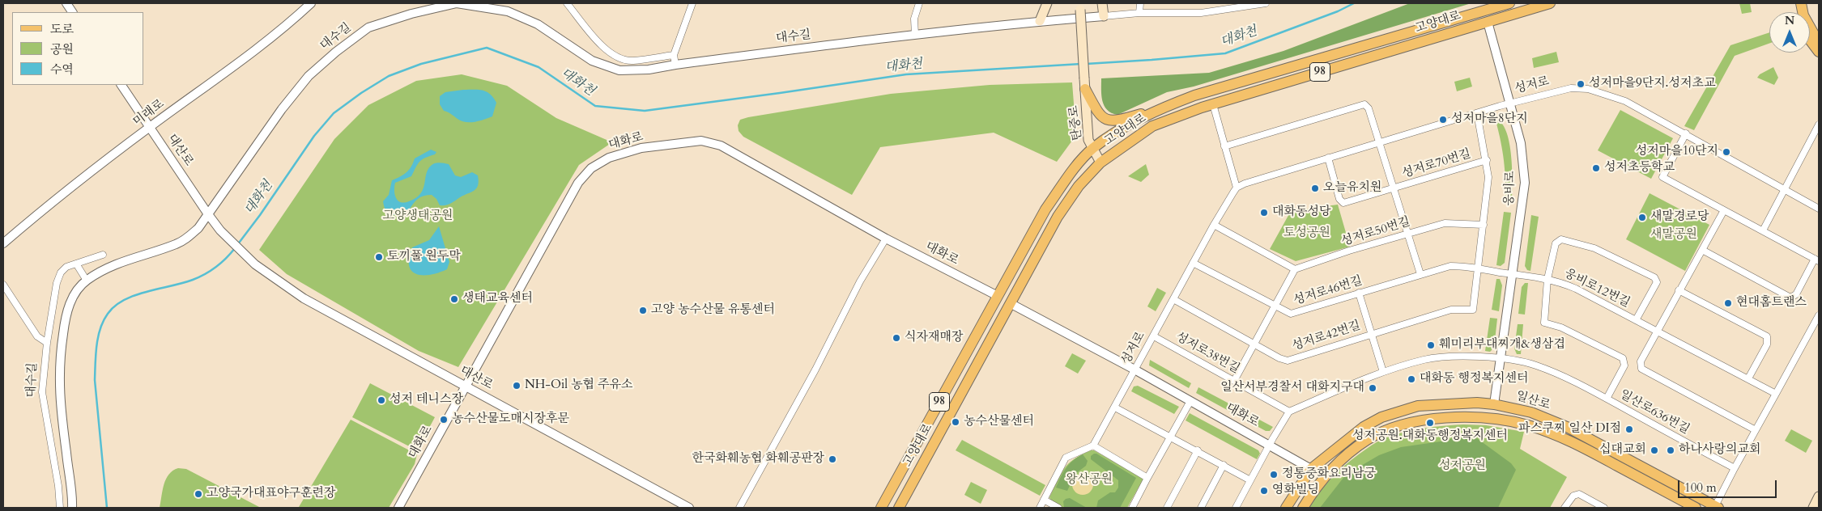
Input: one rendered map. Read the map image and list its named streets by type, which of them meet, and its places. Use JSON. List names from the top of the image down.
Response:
{
  "streets": {
    "main road": [
      "고양대로",
      "98",
      "탄중로",
      "일산로"
    ],
    "street": [
      "대수길",
      "성저로",
      "미래로",
      "대화로",
      "대산로",
      "성저로70번길",
      "웅비로",
      "성저로50번길",
      "웅비로12번길",
      "성저로46번길",
      "성저로42번길",
      "성저로38번길",
      "일산로636번길"
    ]
  },
  "crossings": [
    ["고양대로", "탄중로"],
    ["고양대로", "대화로"],
    ["고양대로", "웅비로"],
    ["대수길", "대산로"],
    ["성저로", "대화로"],
    ["성저로", "성저로70번길"],
    ["성저로", "웅비로"],
    ["성저로", "성저로46번길"],
    ["성저로", "성저로42번길"],
    ["성저로", "성저로38번길"],
    ["미래로", "대산로"],
    ["대화로", "대산로"],
    ["대화로", "일산로"],
    ["성저로70번길", "성저로50번길"],
    ["성저로70번길", "성저로46번길"],
    ["웅비로", "웅비로12번길"],
    ["웅비로", "일산로"],
    ["웅비로12번길", "성저로46번길"],
    ["웅비로12번길", "성저로42번길"],
    ["웅비로12번길", "일산로636번길"],
    ["성저로46번길", "성저로42번길"]
  ],
  "water": ["대화천"],
  "parks": [
    "고양생태공원",
    "토성공원",
    "새말공원",
    "성저공원",
    "왕산공원"
  ],
  "places": [
    "성저마을9단지.성저초교",
    "성저마을8단지",
    "성저마을10단지",
    "성저초등학교",
    "오늘유치원",
    "대화동성당",
    "새말경로당",
    "토끼풀 원두막",
    "생태교육센터",
    "현대홈트랜스",
    "고양 농수산물 유통센터",
    "식자재매장",
    "훼미리부대찌개&생삼겹",
    "대화동 행정복지센터",
    "NH-Oil 농협 주유소",
    "일산서부경찰서 대화지구대",
    "성저 테니스장",
    "농수산물도매시장후문",
    "농수산물센터",
    "성저공원.대화동행정복지센터",
    "파스쿠찌 일산 DI점",
    "십대교회",
    "하나사랑의교회",
    "한국화훼농협 화훼공판장",
    "정통중화요리남궁",
    "영화빌딩",
    "고양국가대표야구훈련장"
  ],
  "legend": ["도로", "공원", "수역"],
  "scale_bar": "100 m",
  "north": "top"
}
